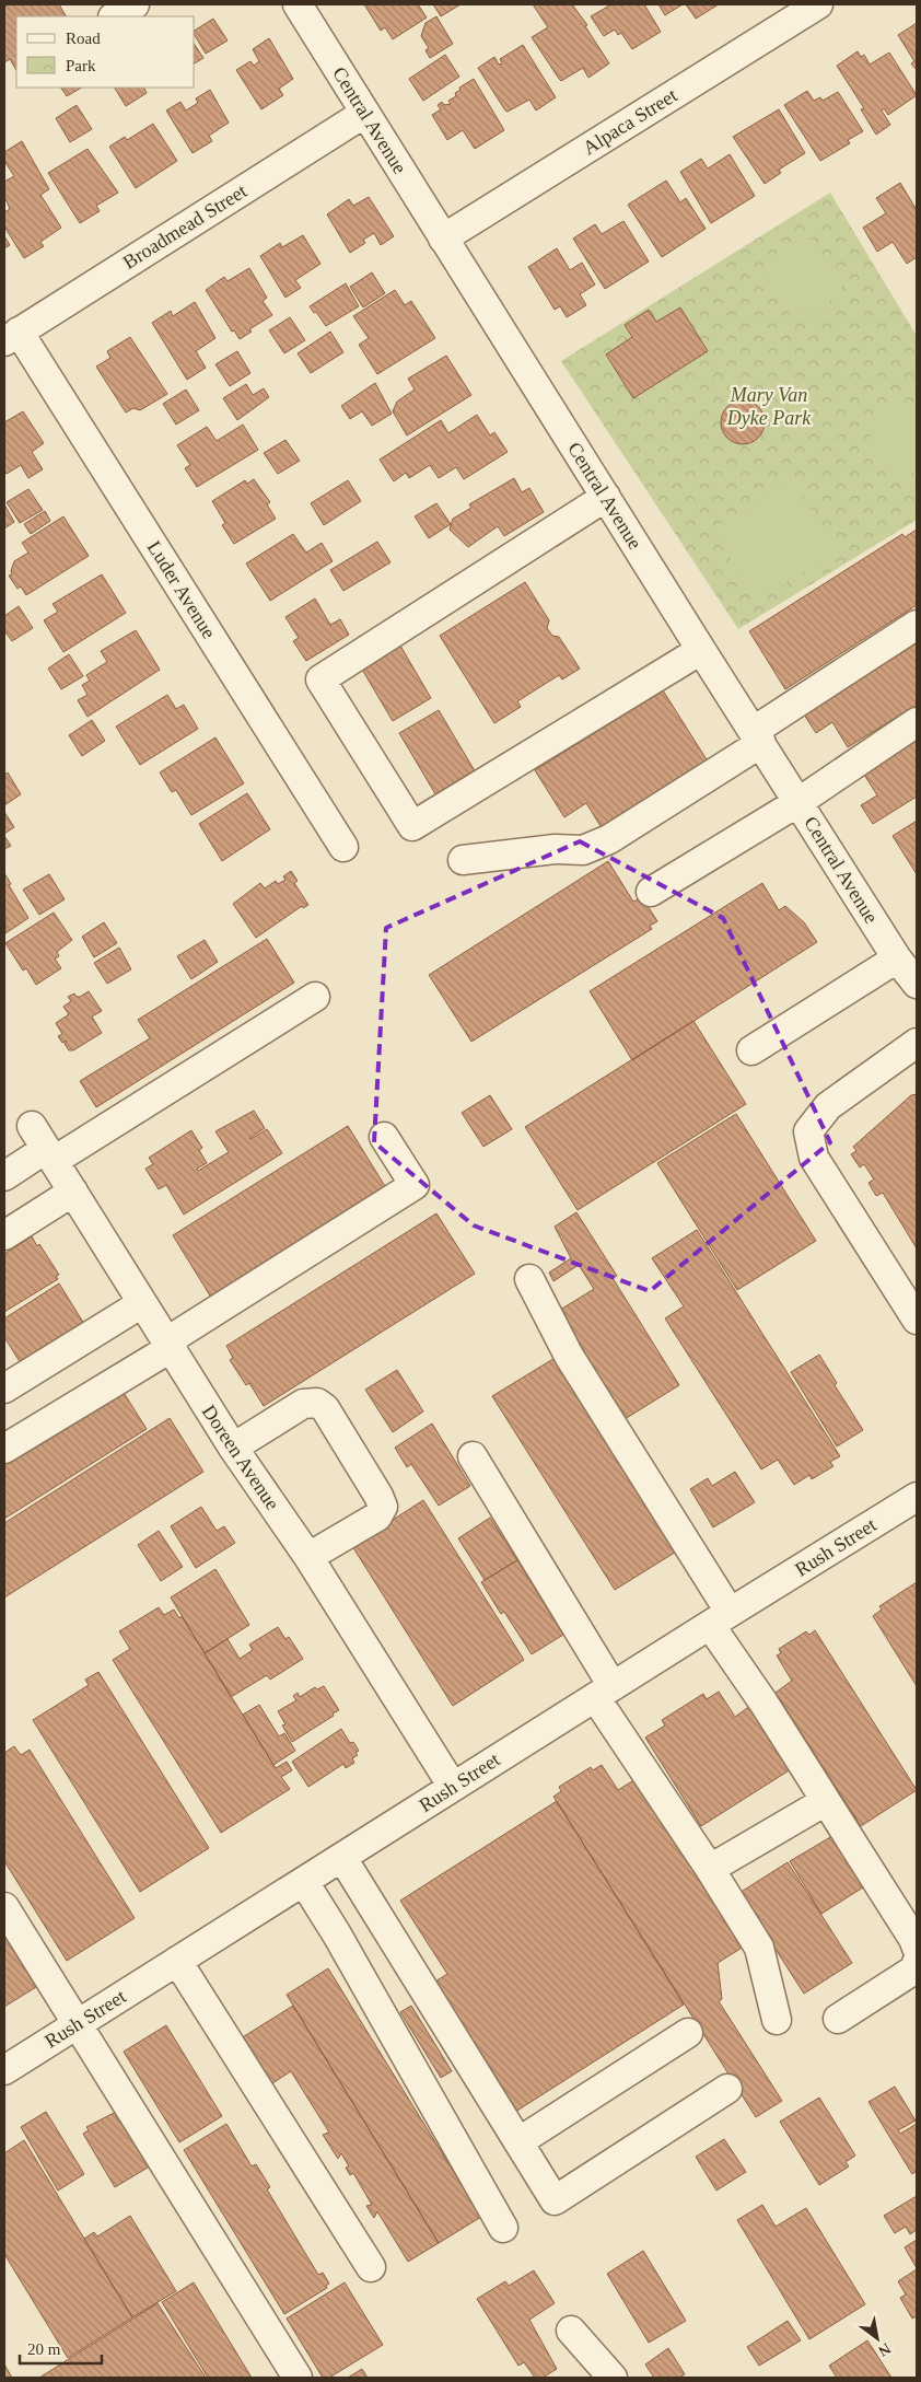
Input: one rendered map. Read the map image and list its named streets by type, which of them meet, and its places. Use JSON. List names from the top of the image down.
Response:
{
  "streets": {
    "street": [
      "Central Avenue",
      "Alpaca Street",
      "Broadmead Street",
      "Luder Avenue",
      "Doreen Avenue",
      "Rush Street"
    ]
  },
  "crossings": [
    ["Central Avenue", "Alpaca Street"],
    ["Central Avenue", "Broadmead Street"],
    ["Broadmead Street", "Luder Avenue"],
    ["Doreen Avenue", "Rush Street"]
  ],
  "parks": ["Mary Van Dyke Park"],
  "legend": ["Road", "Park"],
  "scale_bar": "20 m",
  "north": "bottom right"
}
